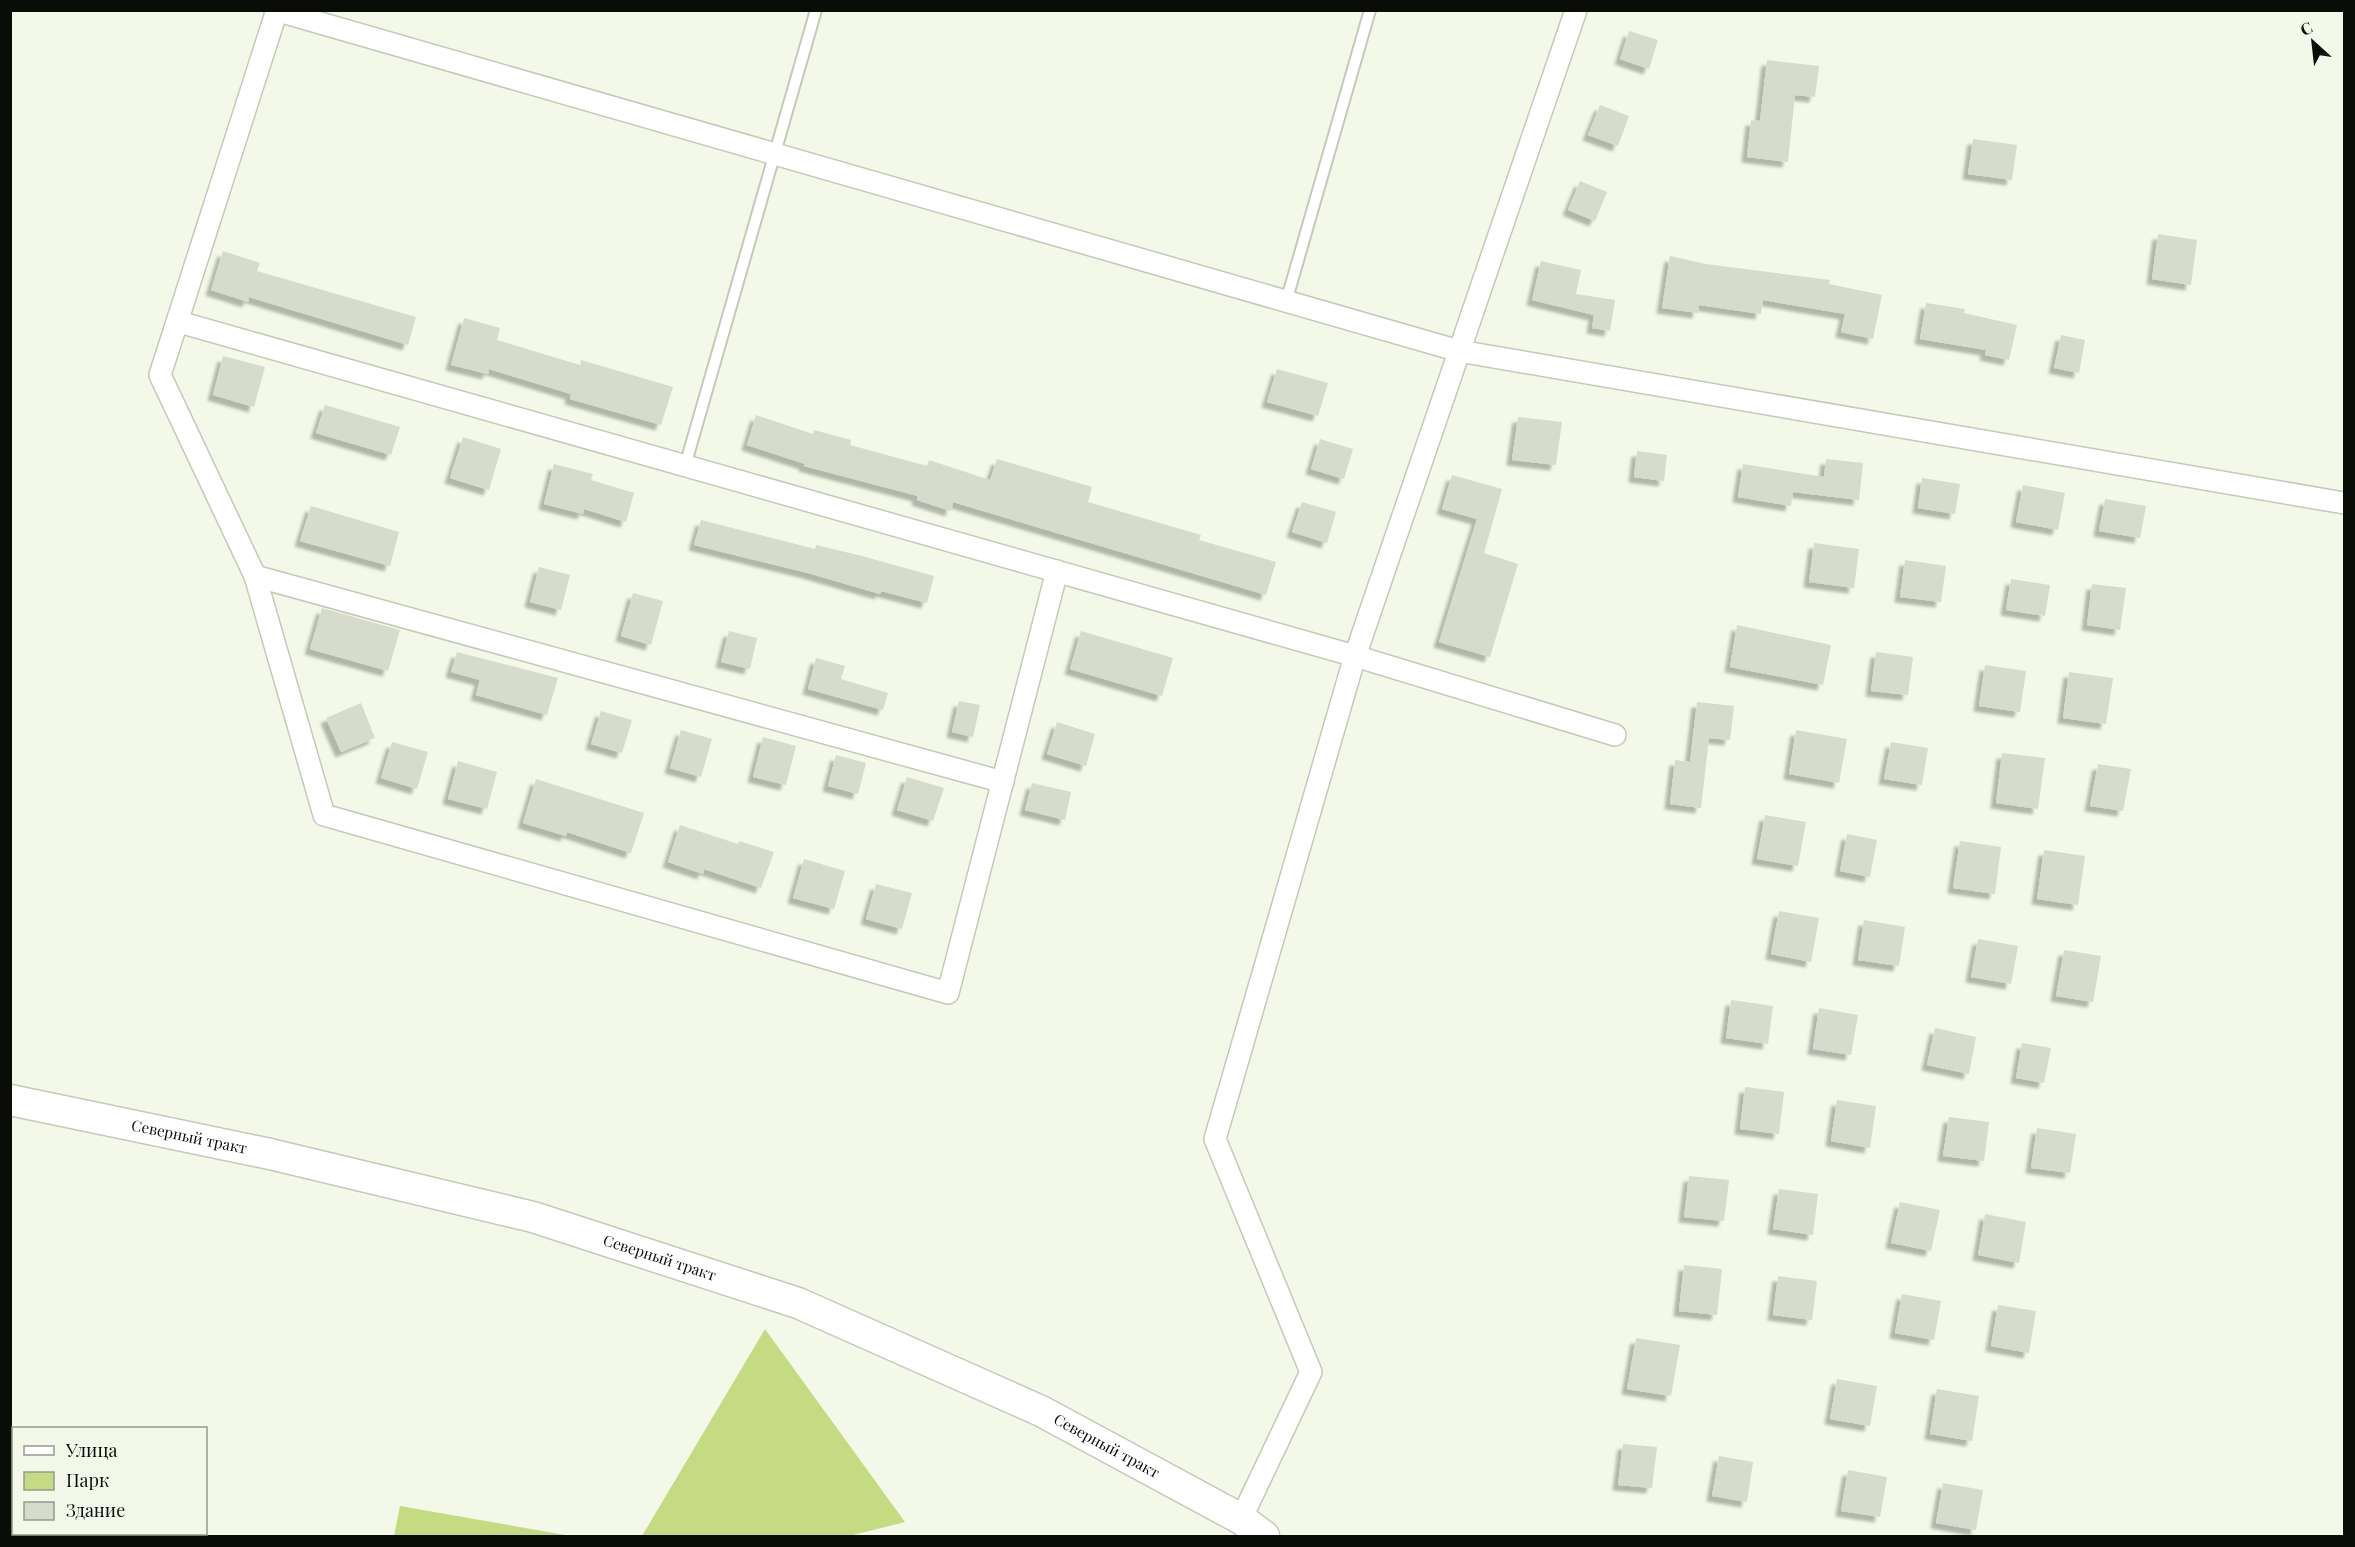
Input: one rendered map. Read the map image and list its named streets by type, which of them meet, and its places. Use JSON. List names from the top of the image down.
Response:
{
  "streets": {
    "main road": ["Северный тракт"]
  },
  "legend": ["Улица", "Парк", "Здание"],
  "north": "top left"
}
